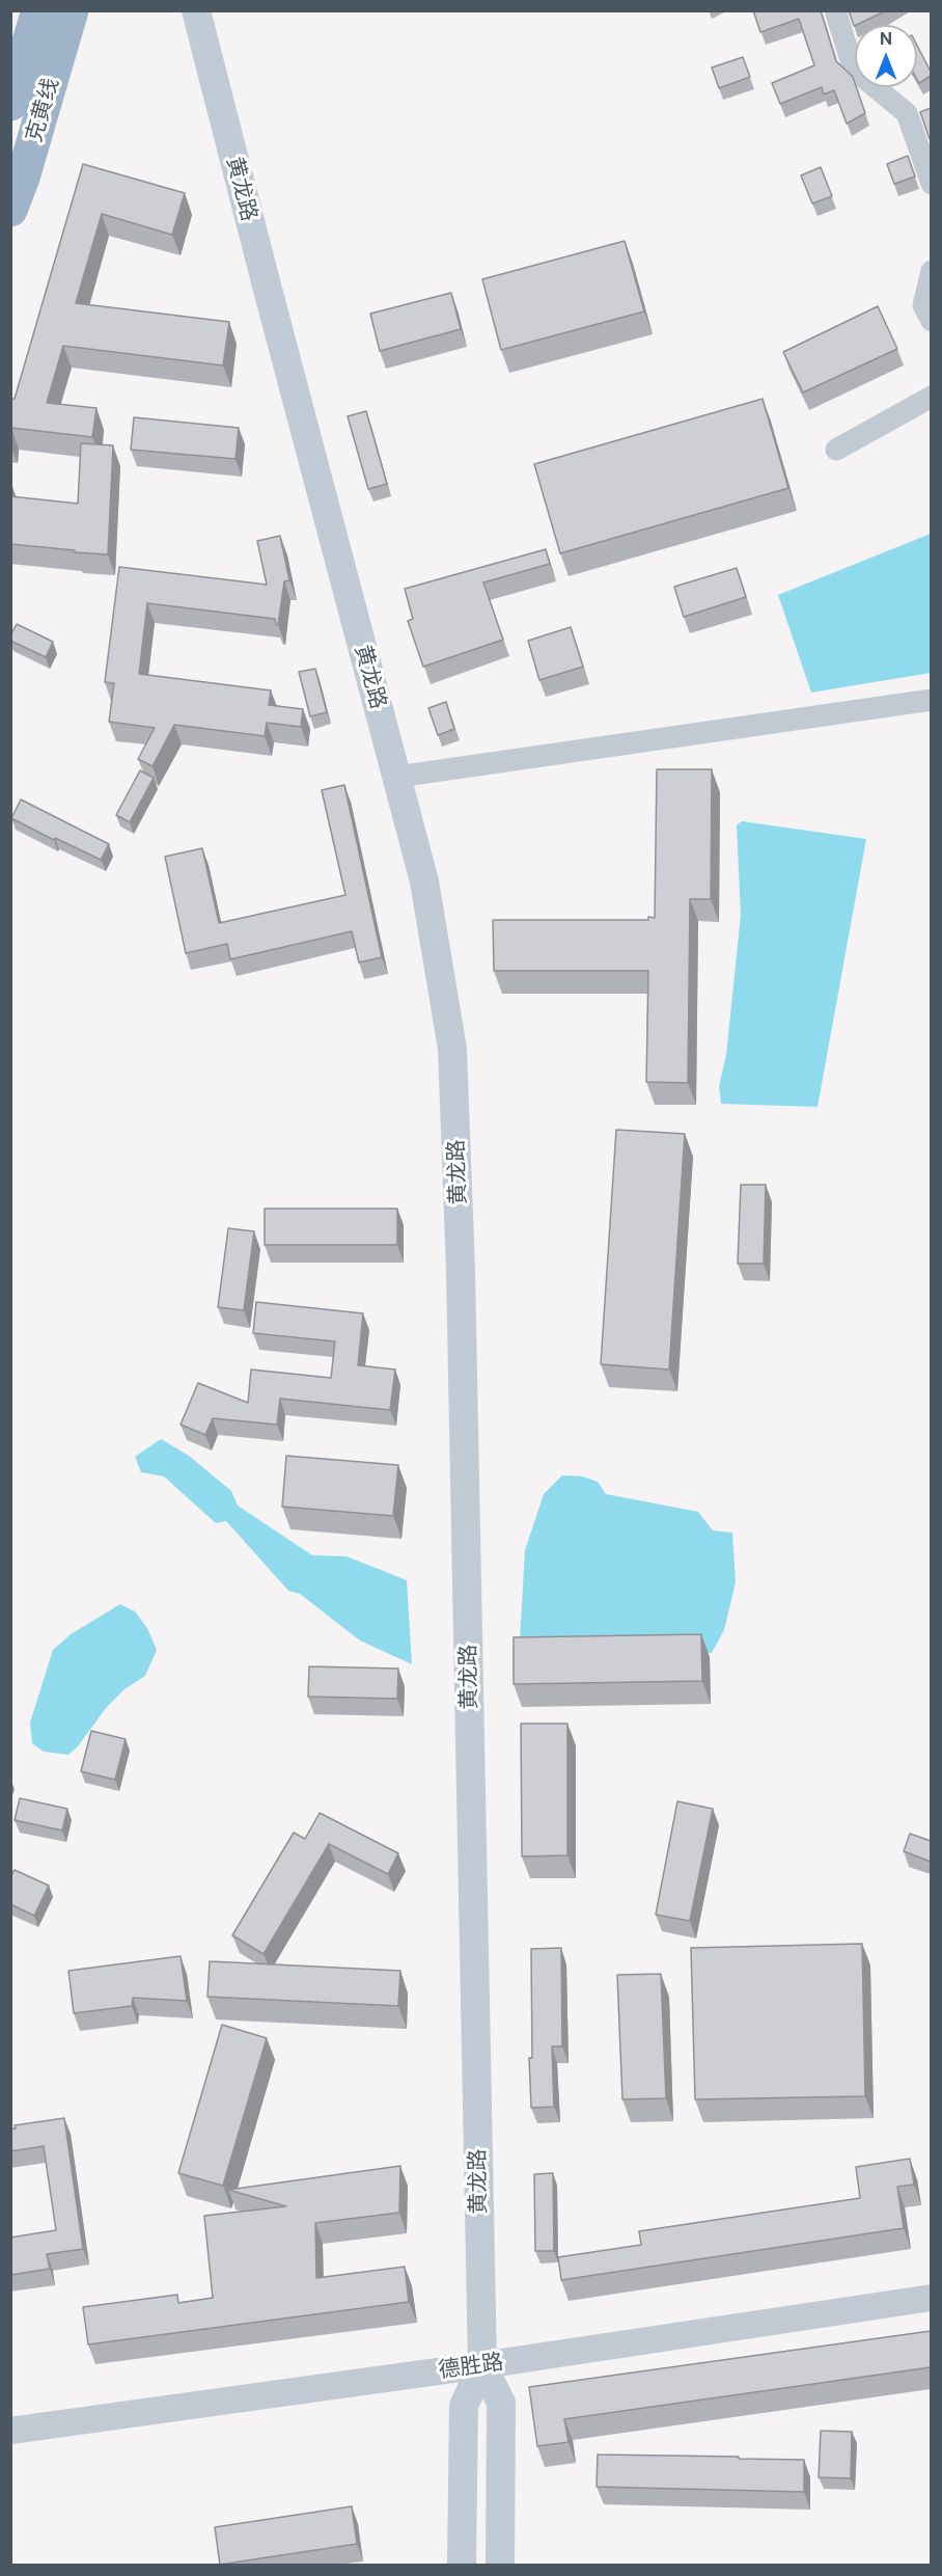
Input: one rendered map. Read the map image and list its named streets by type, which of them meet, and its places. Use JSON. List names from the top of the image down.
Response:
{
  "streets": {
    "highway": ["克黄线"],
    "main road": ["黄龙路"],
    "street": ["德胜路"]
  },
  "crossings": [
    ["黄龙路", "德胜路"]
  ],
  "north": "top"
}
